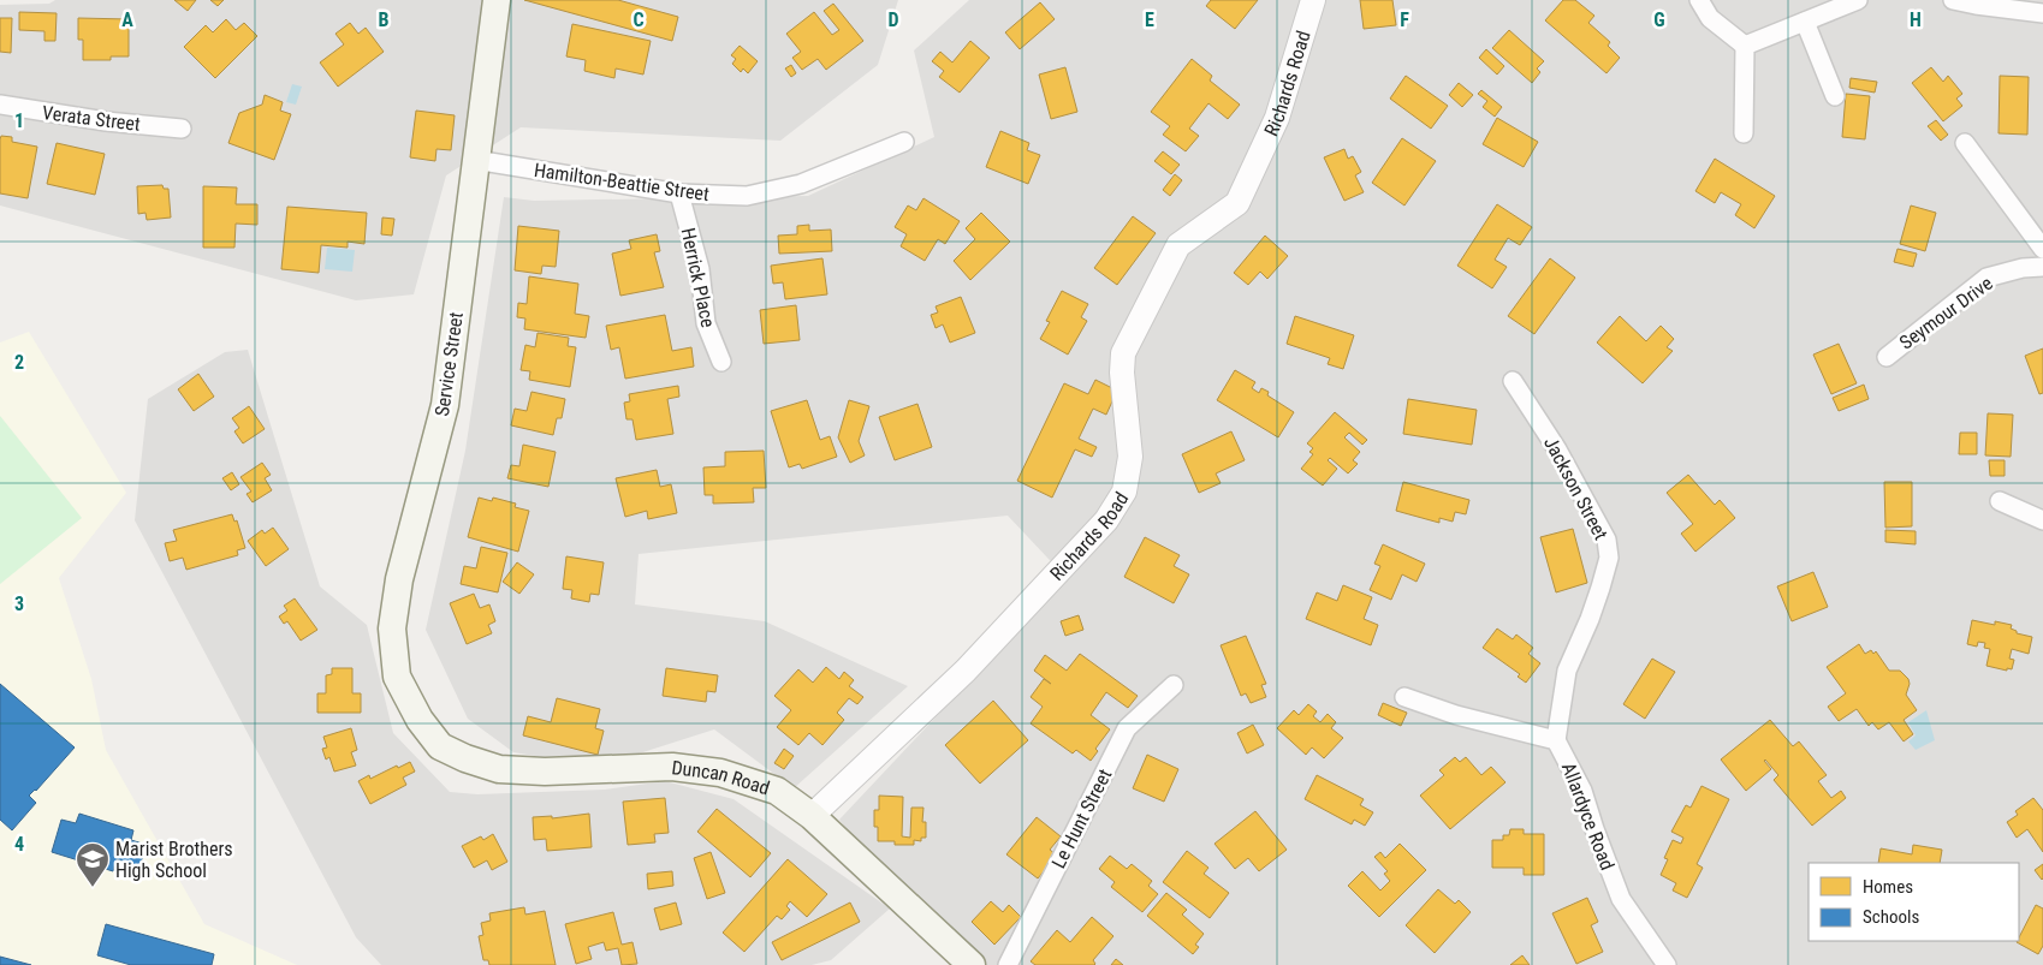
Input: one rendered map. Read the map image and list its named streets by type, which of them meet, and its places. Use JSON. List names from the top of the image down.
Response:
{
  "streets": {
    "main road": ["Service Street", "Duncan Road"],
    "street": [
      "Richards Road",
      "Verata Street",
      "Hamilton-Beattie Street",
      "Herrick Place",
      "Seymour Drive",
      "Jackson Street",
      "Allardyce Road",
      "Le Hunt Street"
    ]
  },
  "crossings": [
    ["Richards Road", "Duncan Road"],
    ["Hamilton-Beattie Street", "Herrick Place"],
    ["Hamilton-Beattie Street", "Service Street"],
    ["Service Street", "Duncan Road"],
    ["Jackson Street", "Allardyce Road"]
  ],
  "places": {
    "school or university": ["Marist Brothers High School"]
  },
  "legend": ["Homes", "Schools"],
  "grid": {
    "columns": [
      "A",
      "B",
      "C",
      "D",
      "E",
      "F",
      "G",
      "H"
    ],
    "rows": [
      "1",
      "2",
      "3",
      "4"
    ]
  }
}
